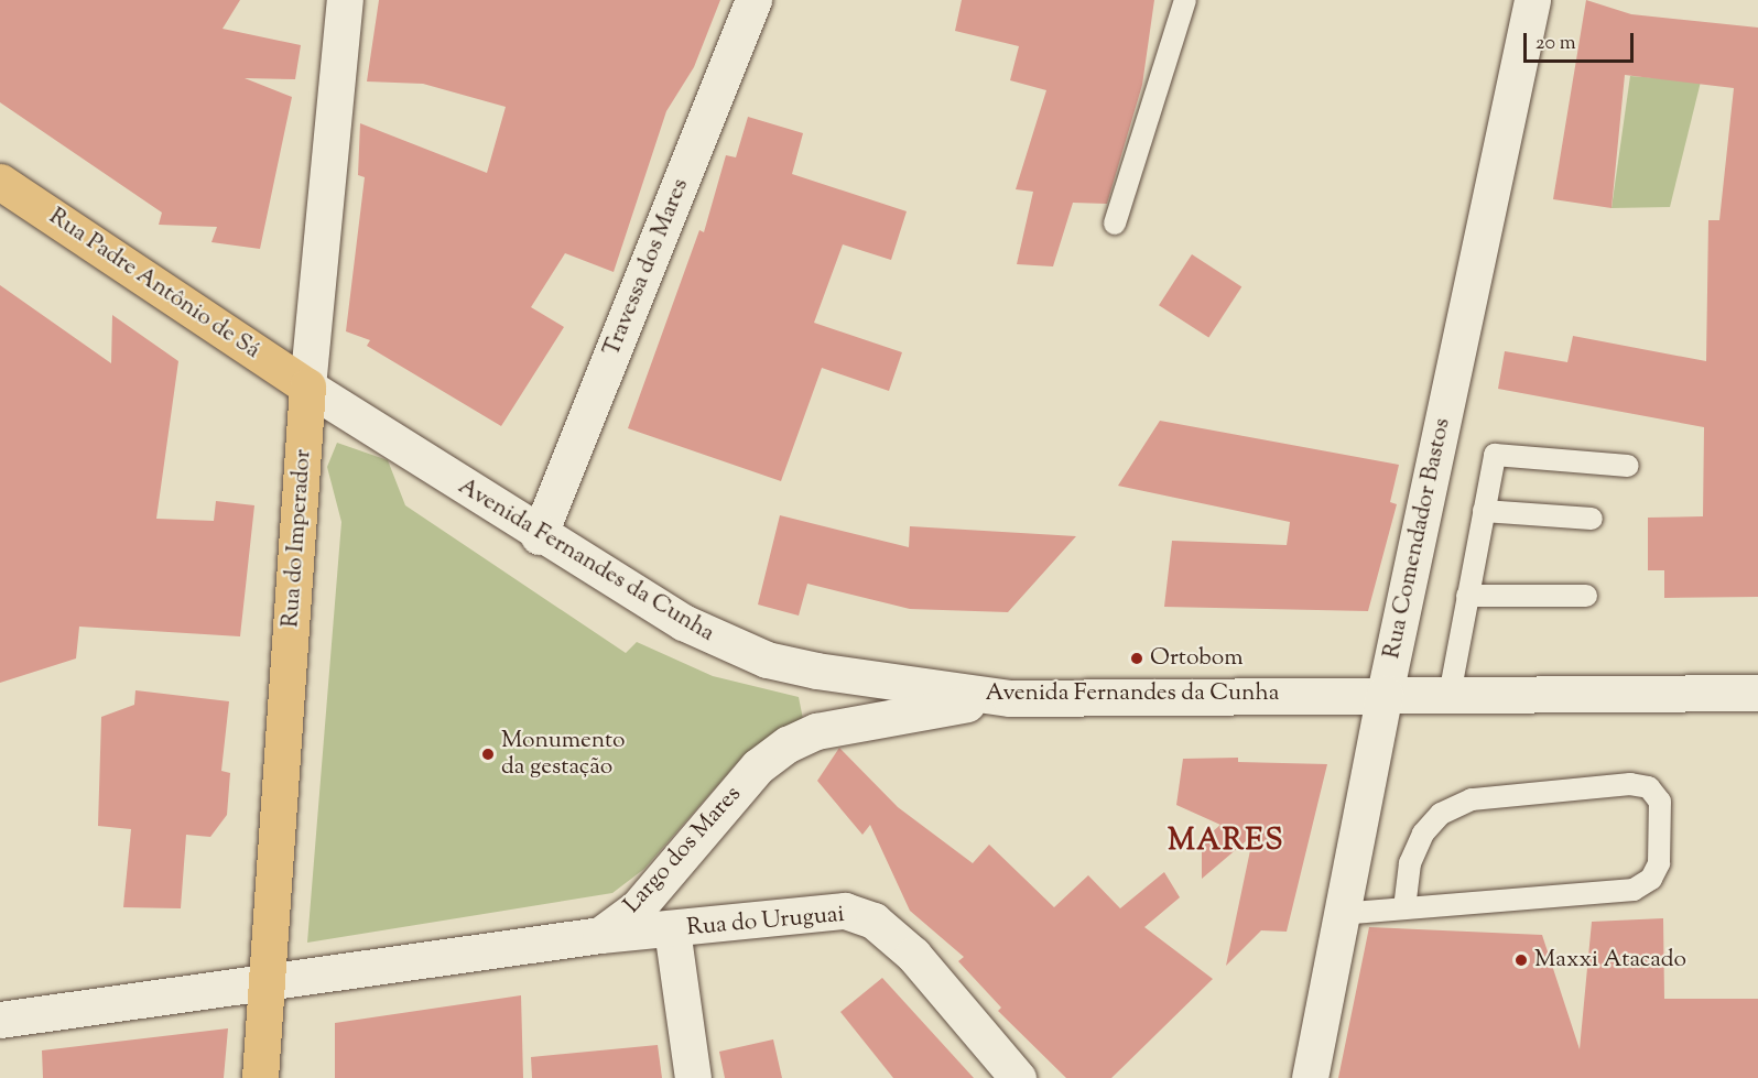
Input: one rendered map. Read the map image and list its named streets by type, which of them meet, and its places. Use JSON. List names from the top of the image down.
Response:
{
  "streets": {
    "main road": ["Rua Padre Antônio de Sá", "Rua do Imperador"],
    "street": [
      "Travessa dos Mares",
      "Rua Comendador Bastos",
      "Avenida Fernandes da Cunha",
      "Largo dos Mares",
      "Rua do Uruguai"
    ]
  },
  "crossings": [
    ["Travessa dos Mares", "Avenida Fernandes da Cunha"],
    ["Rua Padre Antônio de Sá", "Rua do Imperador"],
    ["Rua Padre Antônio de Sá", "Avenida Fernandes da Cunha"],
    ["Rua do Imperador", "Avenida Fernandes da Cunha"],
    ["Rua do Imperador", "Largo dos Mares"],
    ["Rua Comendador Bastos", "Avenida Fernandes da Cunha"],
    ["Avenida Fernandes da Cunha", "Largo dos Mares"],
    ["Largo dos Mares", "Rua do Uruguai"]
  ],
  "districts": ["MARES"],
  "places": ["Ortobom", "Monumento da gestação", "Maxxi Atacado"],
  "scale_bar": "20 m"
}
